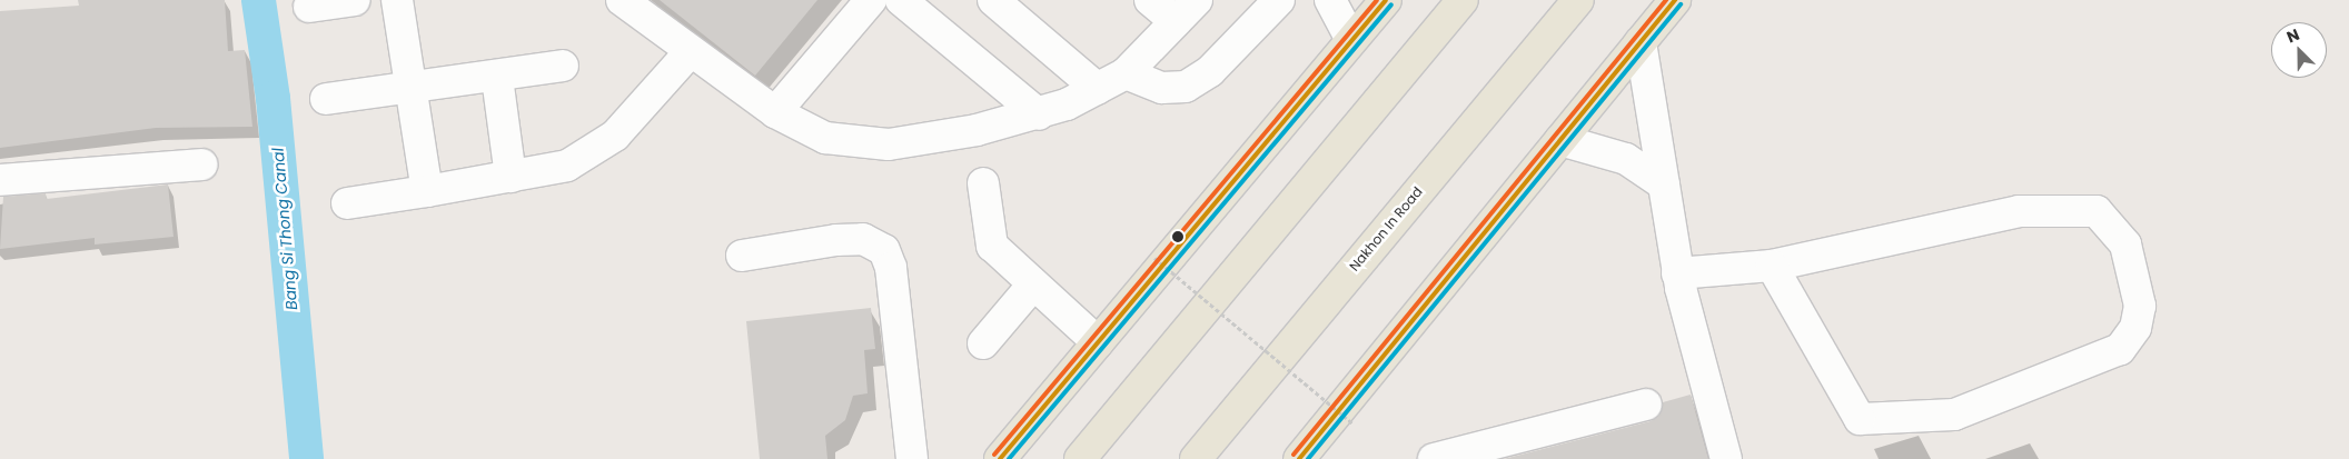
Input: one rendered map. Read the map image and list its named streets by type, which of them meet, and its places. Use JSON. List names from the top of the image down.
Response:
{
  "streets": {
    "main road": ["Nakhon In Road"]
  },
  "water": ["Bang Si Thong Canal"],
  "north": "top left"
}
